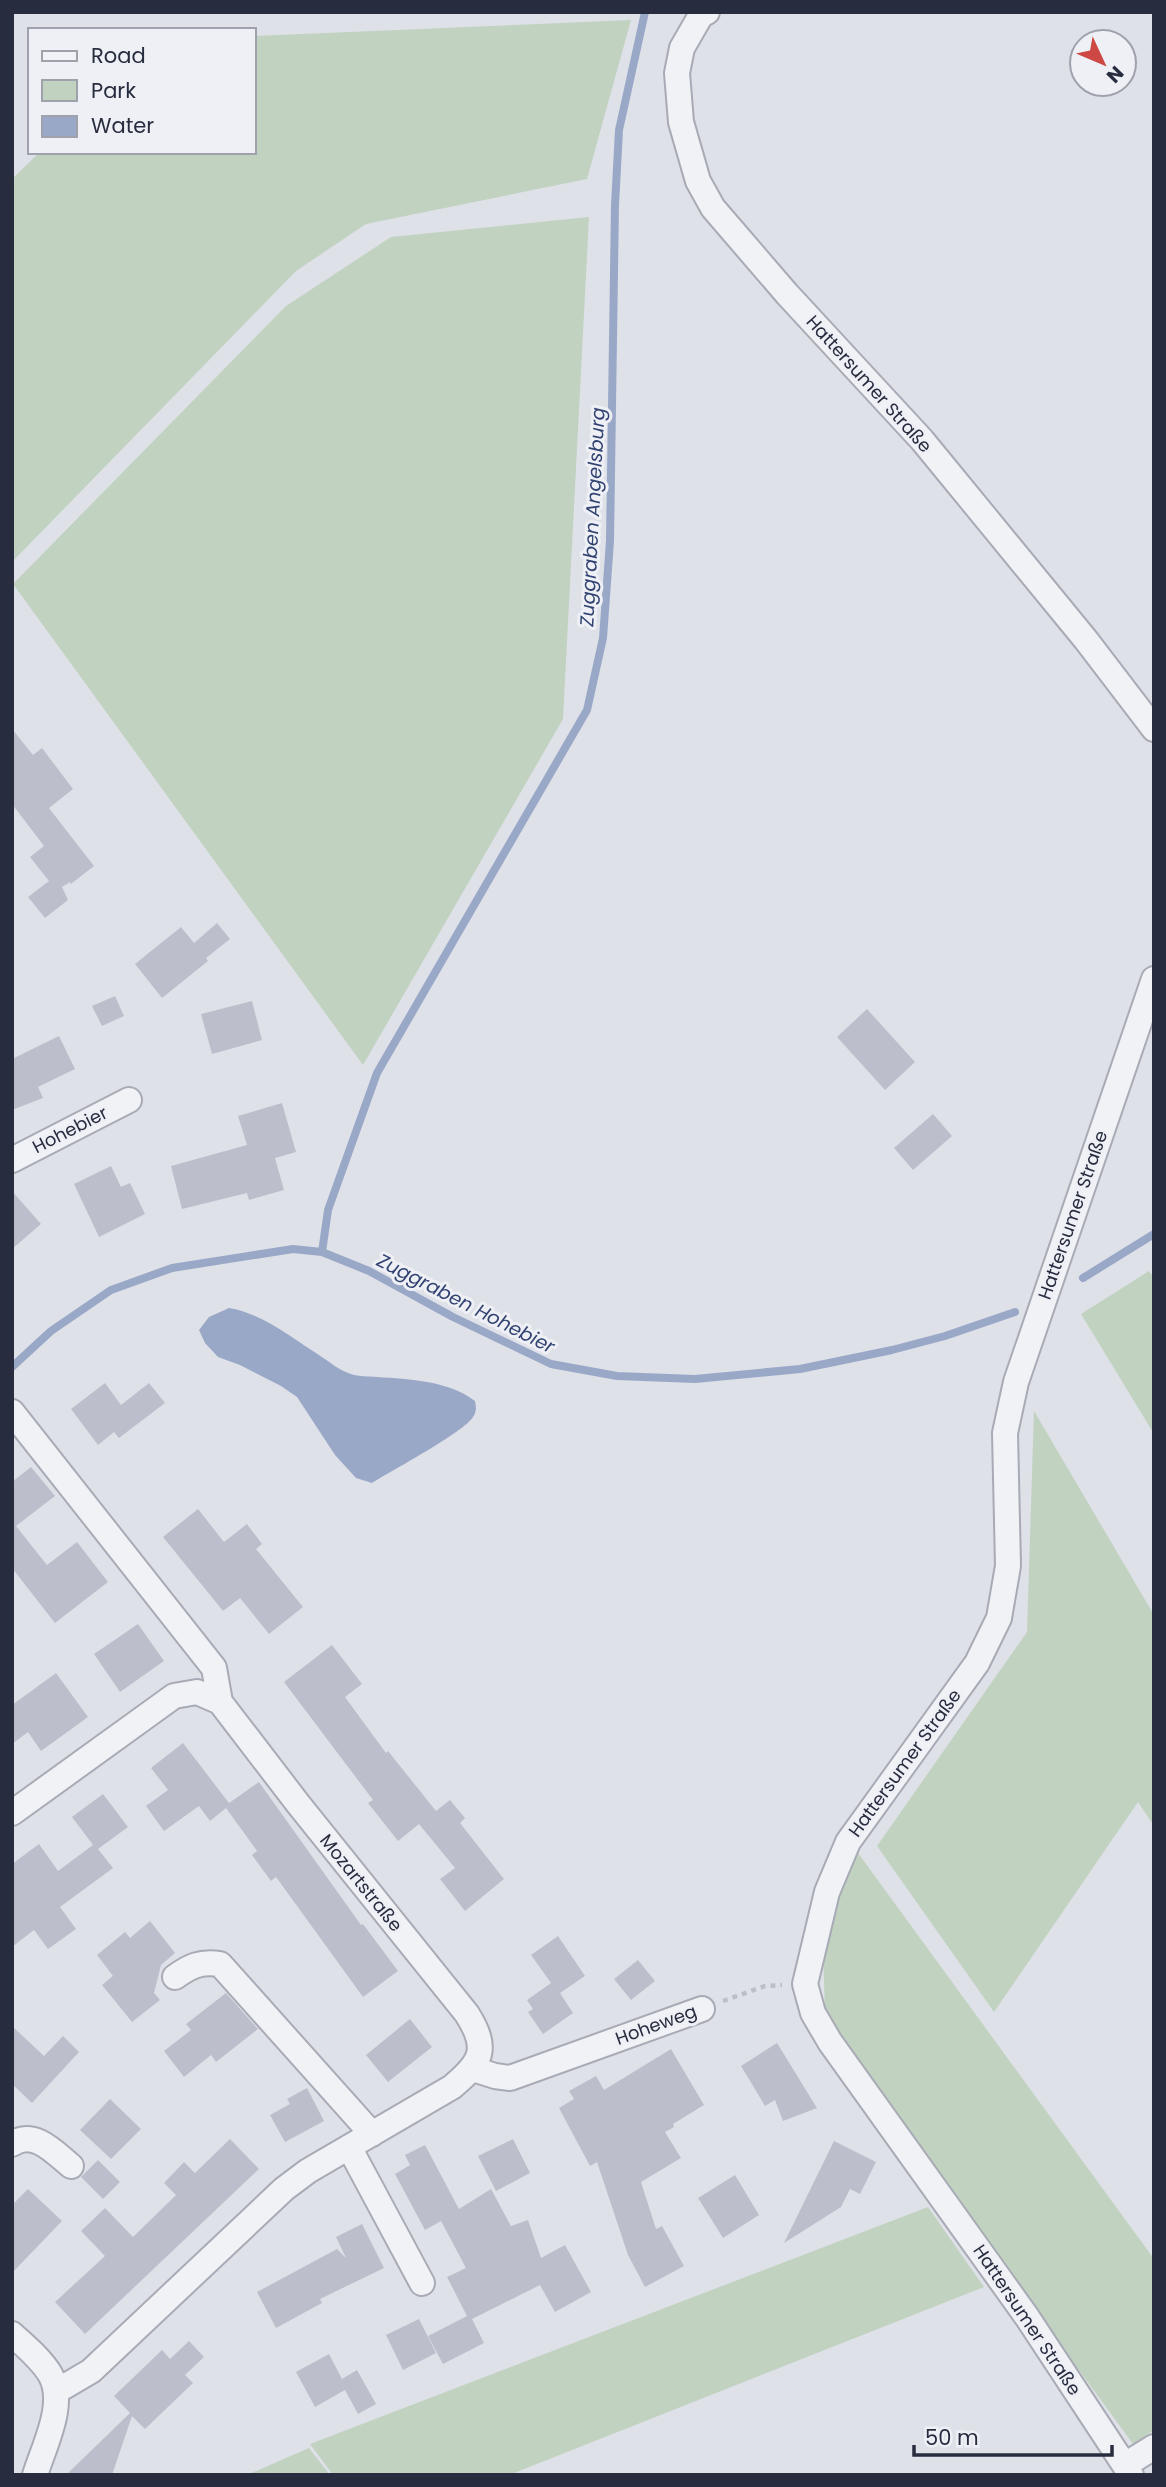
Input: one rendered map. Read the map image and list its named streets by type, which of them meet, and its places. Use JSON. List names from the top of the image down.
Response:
{
  "streets": {
    "street": [
      "Hattersumer Straße",
      "Hohebier",
      "Mozartstraße",
      "Hoheweg"
    ]
  },
  "crossings": [
    ["Hattersumer Straße", "Hoheweg"],
    ["Mozartstraße", "Hoheweg"]
  ],
  "water": ["Zuggraben Angelsburg", "Zuggraben Hohebier"],
  "legend": ["Road", "Park", "Water"],
  "scale_bar": "50 m",
  "north": "bottom right"
}
